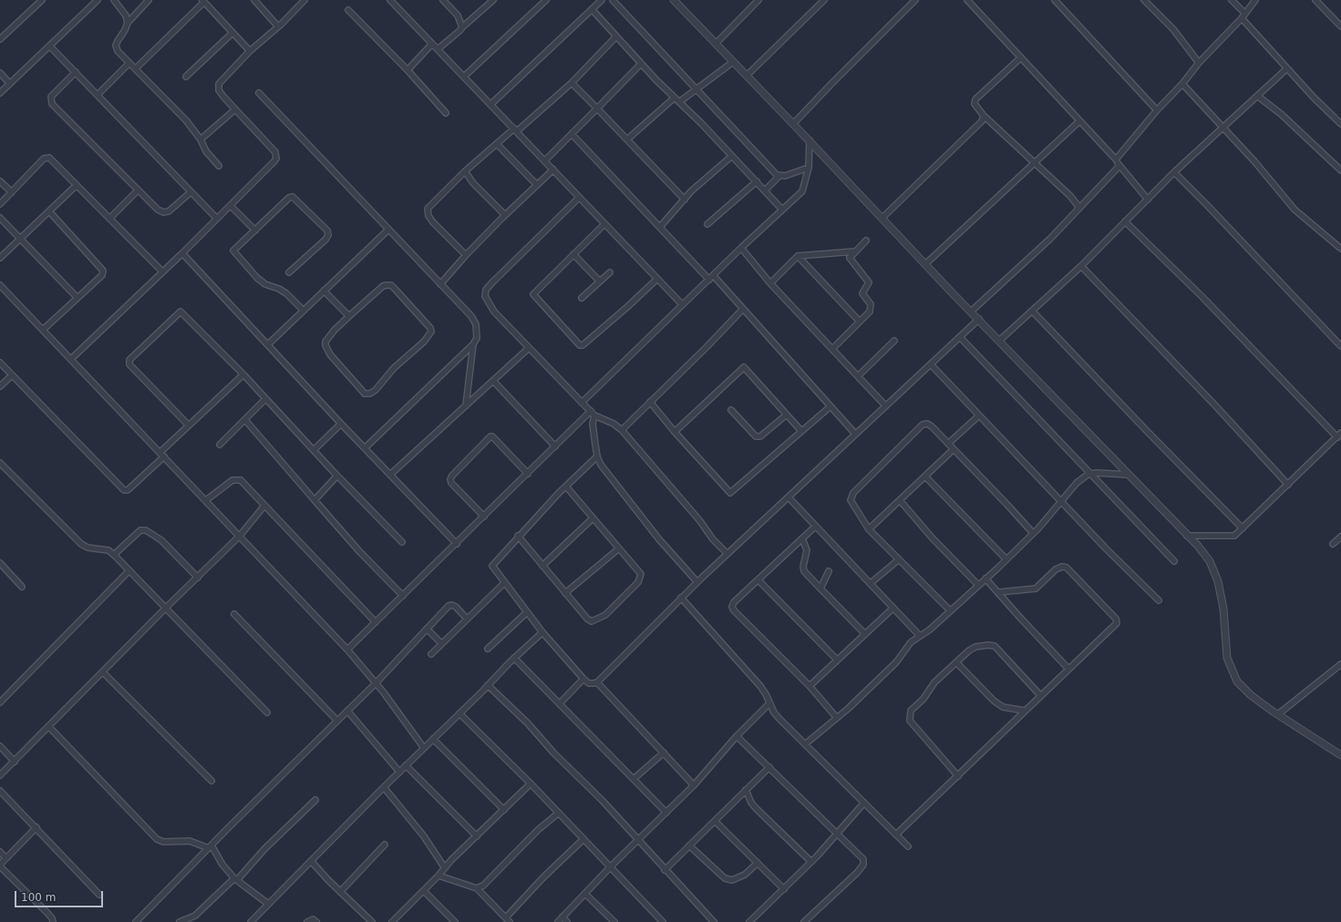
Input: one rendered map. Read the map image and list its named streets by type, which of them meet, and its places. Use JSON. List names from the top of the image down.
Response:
{
  "scale_bar": "100 m"
}
